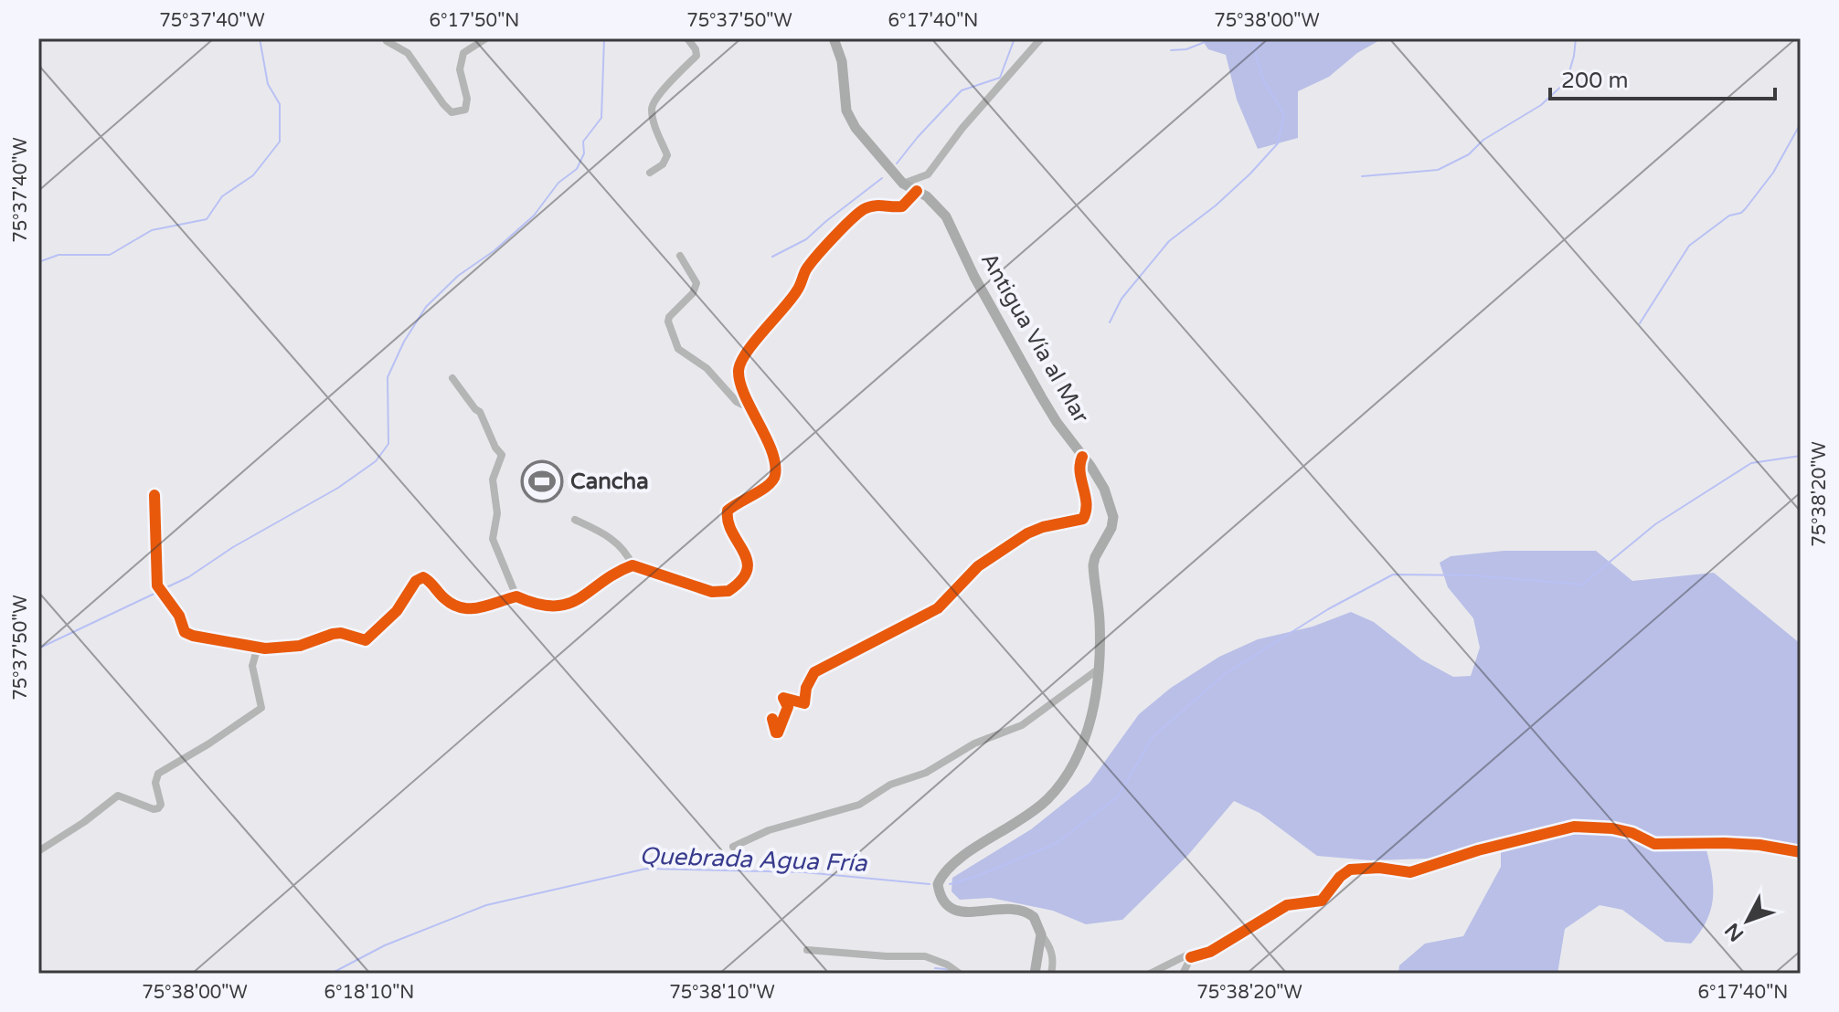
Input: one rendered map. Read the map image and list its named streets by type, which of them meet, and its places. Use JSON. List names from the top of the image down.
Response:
{
  "streets": {
    "main road": ["Antigua Vía al Mar"]
  },
  "water": ["Quebrada Agua Fría"],
  "places": {
    "sports": ["Cancha"]
  },
  "scale_bar": "200 m",
  "north": "bottom left",
  "coordinates": [
    "75°37'40\"W",
    "6°17'50\"N",
    "75°37'50\"W",
    "6°17'40\"N",
    "75°38'00\"W",
    "75°38'20\"W",
    "6°18'10\"N",
    "75°38'10\"W"
  ]
}
